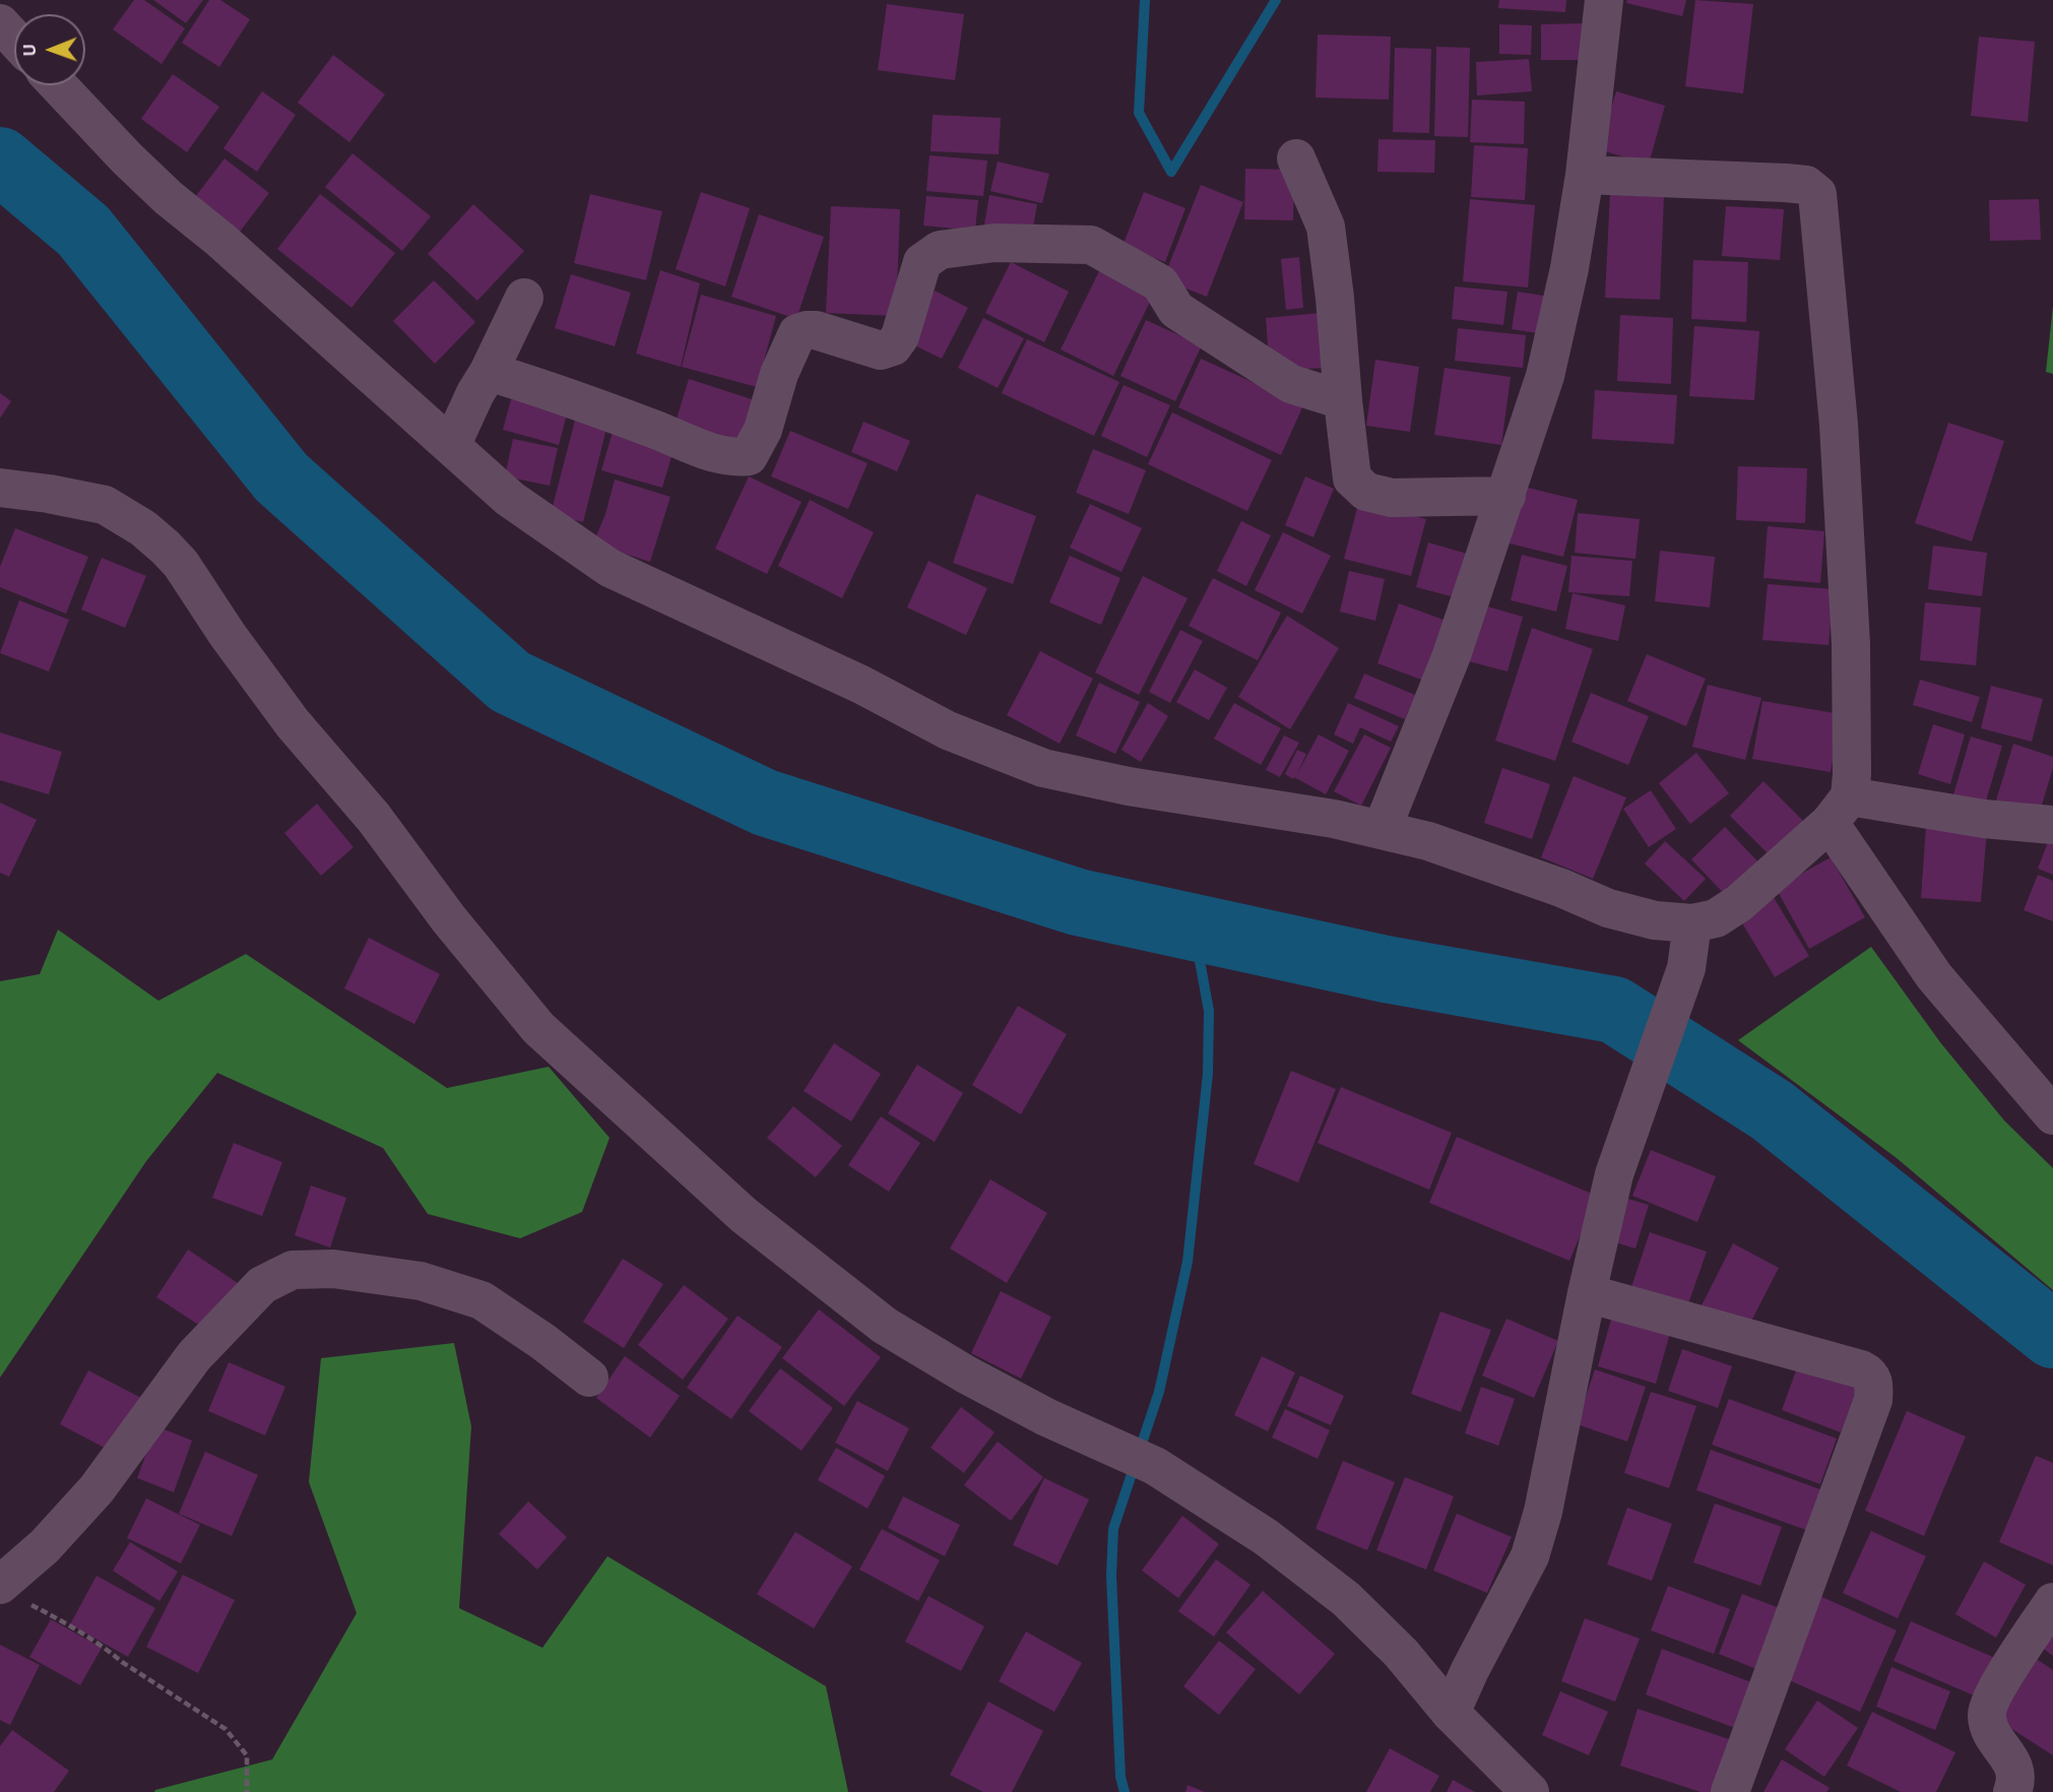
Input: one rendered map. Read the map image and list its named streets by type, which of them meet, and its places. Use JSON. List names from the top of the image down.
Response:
{
  "north": "left"
}
